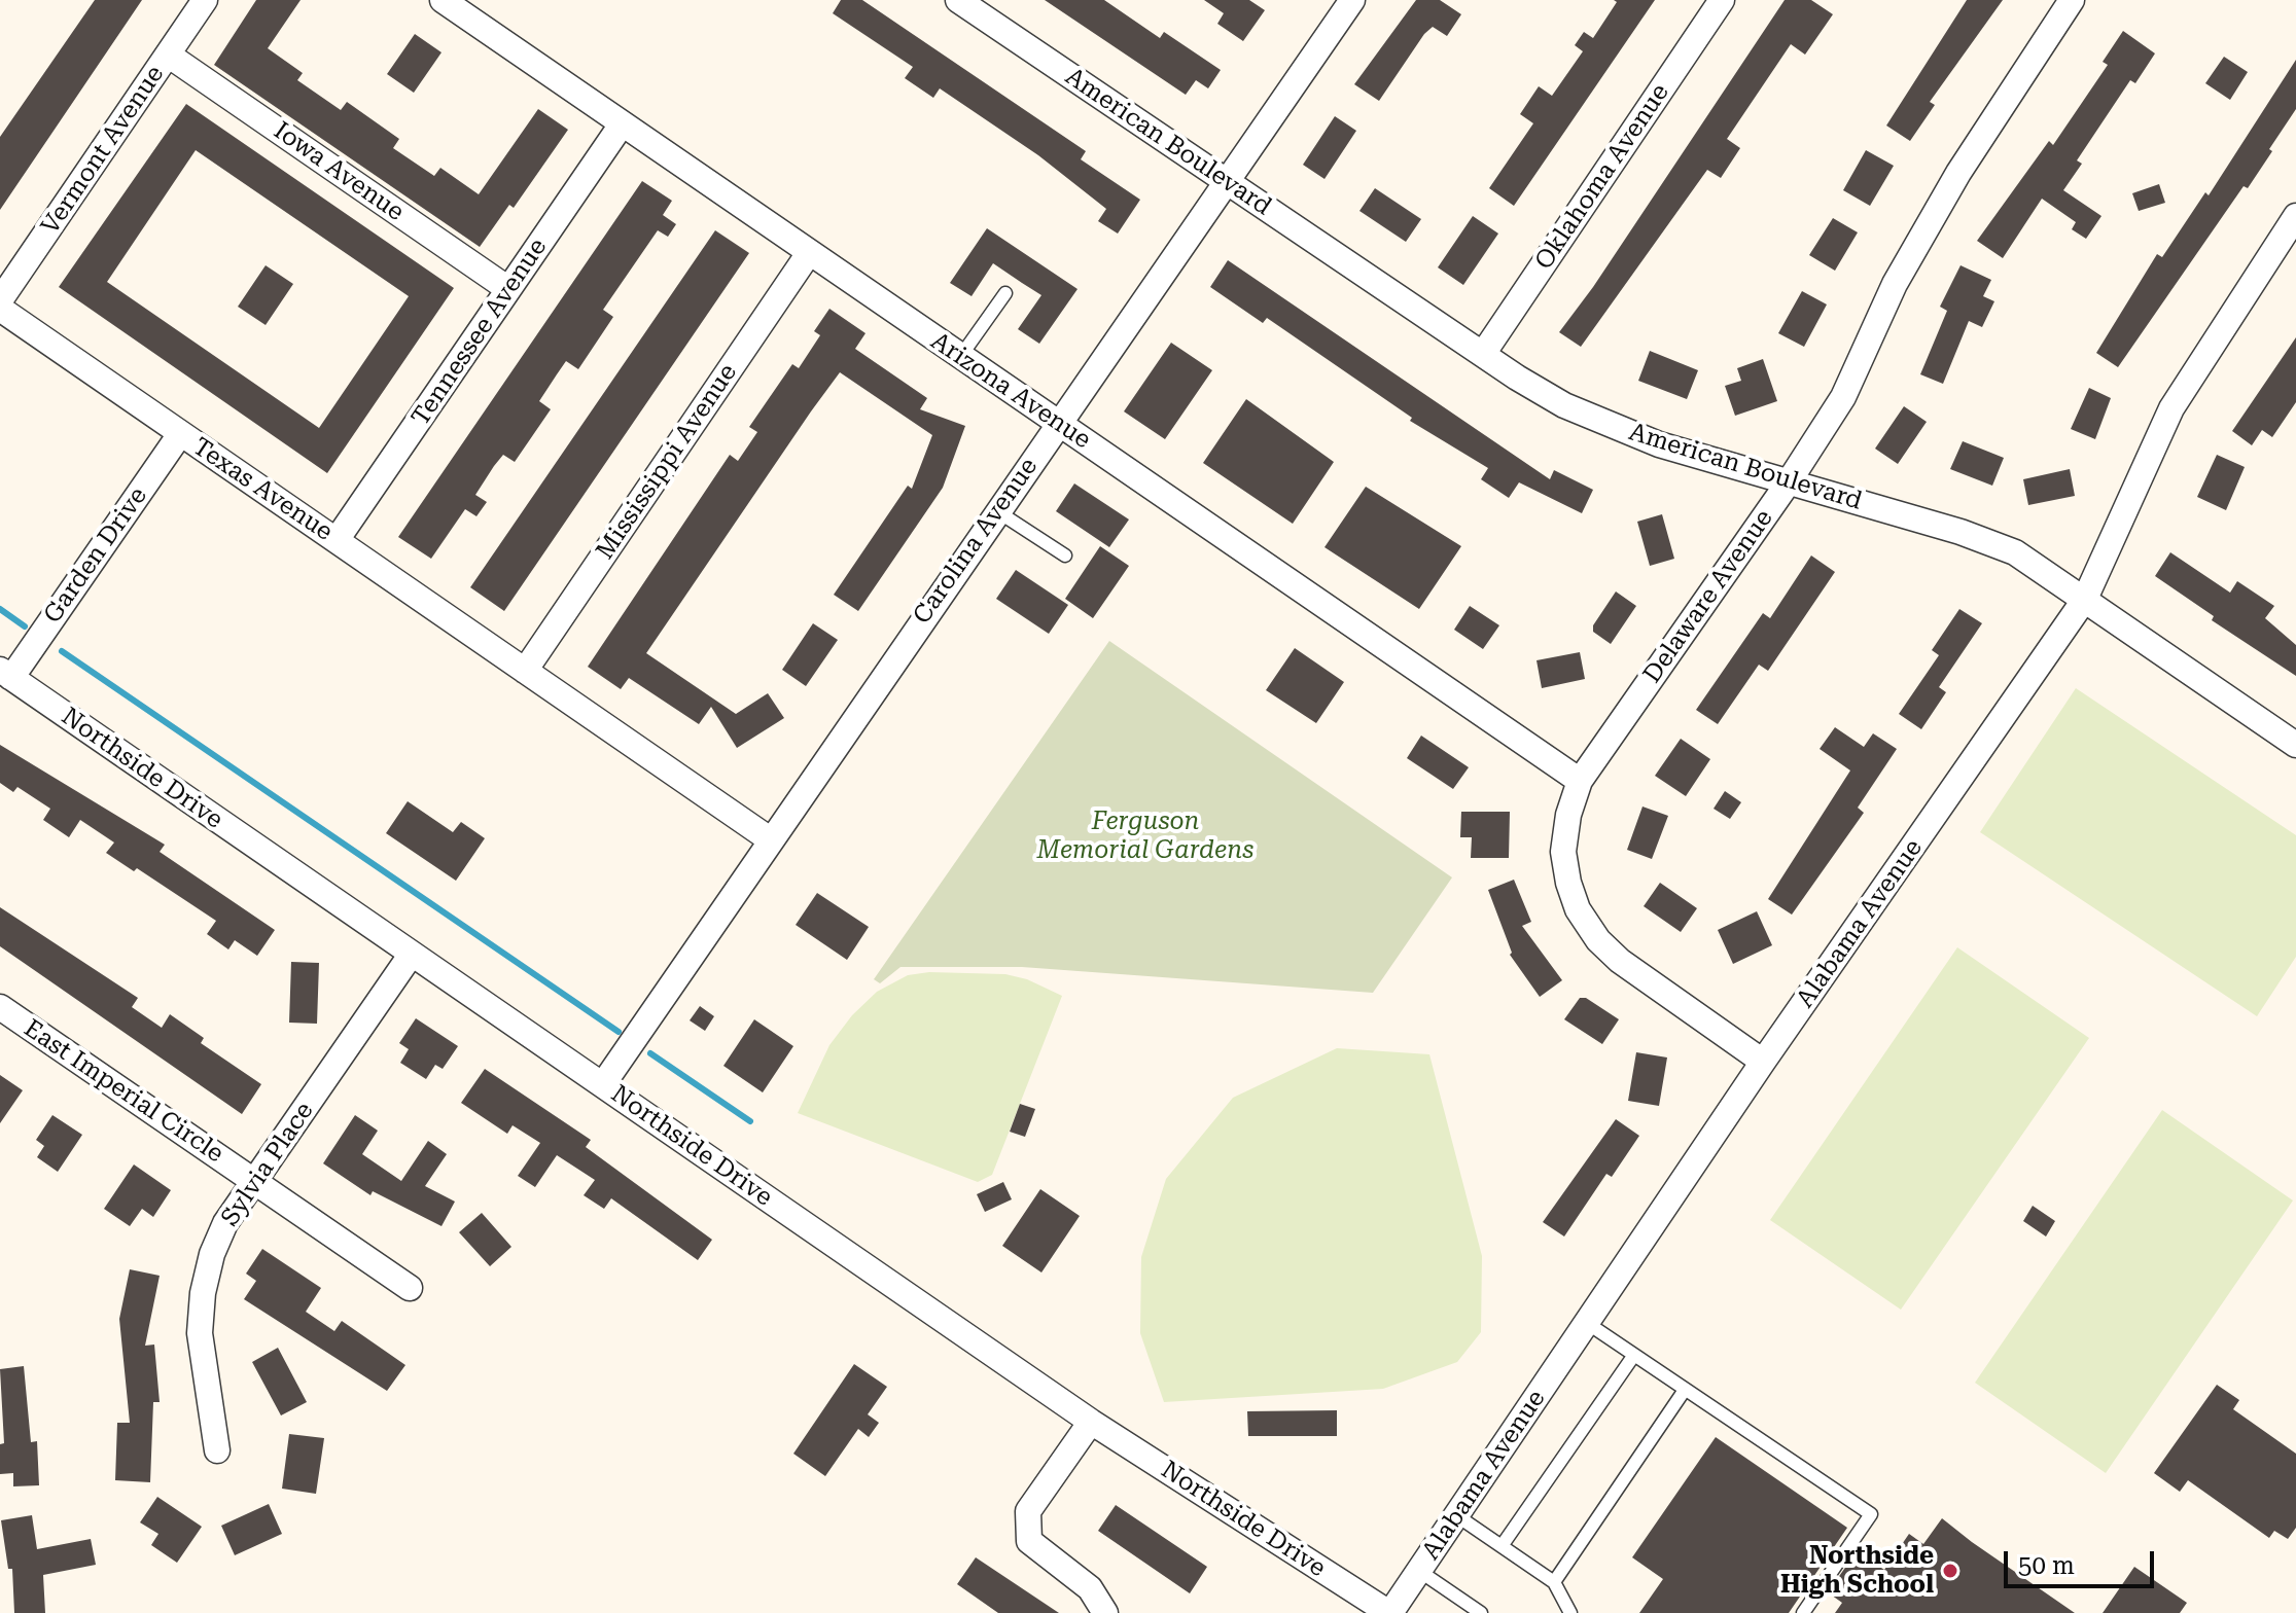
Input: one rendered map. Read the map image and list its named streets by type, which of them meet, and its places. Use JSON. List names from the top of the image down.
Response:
{
  "streets": {
    "street": [
      "American Boulevard",
      "Vermont Avenue",
      "Iowa Avenue",
      "Oklahoma Avenue",
      "Tennessee Avenue",
      "Arizona Avenue",
      "Mississippi Avenue",
      "Texas Avenue",
      "Carolina Avenue",
      "Garden Drive",
      "Delaware Avenue",
      "Northside Drive",
      "Alabama Avenue",
      "East Imperial Circle",
      "Sylvia Place"
    ]
  },
  "crossings": [
    ["American Boulevard", "Oklahoma Avenue"],
    ["American Boulevard", "Carolina Avenue"],
    ["American Boulevard", "Delaware Avenue"],
    ["American Boulevard", "Alabama Avenue"],
    ["Vermont Avenue", "Iowa Avenue"],
    ["Iowa Avenue", "Tennessee Avenue"],
    ["Tennessee Avenue", "Arizona Avenue"],
    ["Tennessee Avenue", "Texas Avenue"],
    ["Arizona Avenue", "Mississippi Avenue"],
    ["Arizona Avenue", "Carolina Avenue"],
    ["Arizona Avenue", "Delaware Avenue"],
    ["Mississippi Avenue", "Texas Avenue"],
    ["Texas Avenue", "Carolina Avenue"],
    ["Texas Avenue", "Garden Drive"],
    ["Carolina Avenue", "Northside Drive"],
    ["Garden Drive", "Northside Drive"],
    ["Delaware Avenue", "Alabama Avenue"],
    ["Northside Drive", "Alabama Avenue"],
    ["Northside Drive", "Sylvia Place"],
    ["East Imperial Circle", "Sylvia Place"]
  ],
  "parks": ["Ferguson Memorial Gardens"],
  "places": ["Northside High School"],
  "scale_bar": "50 m"
}
